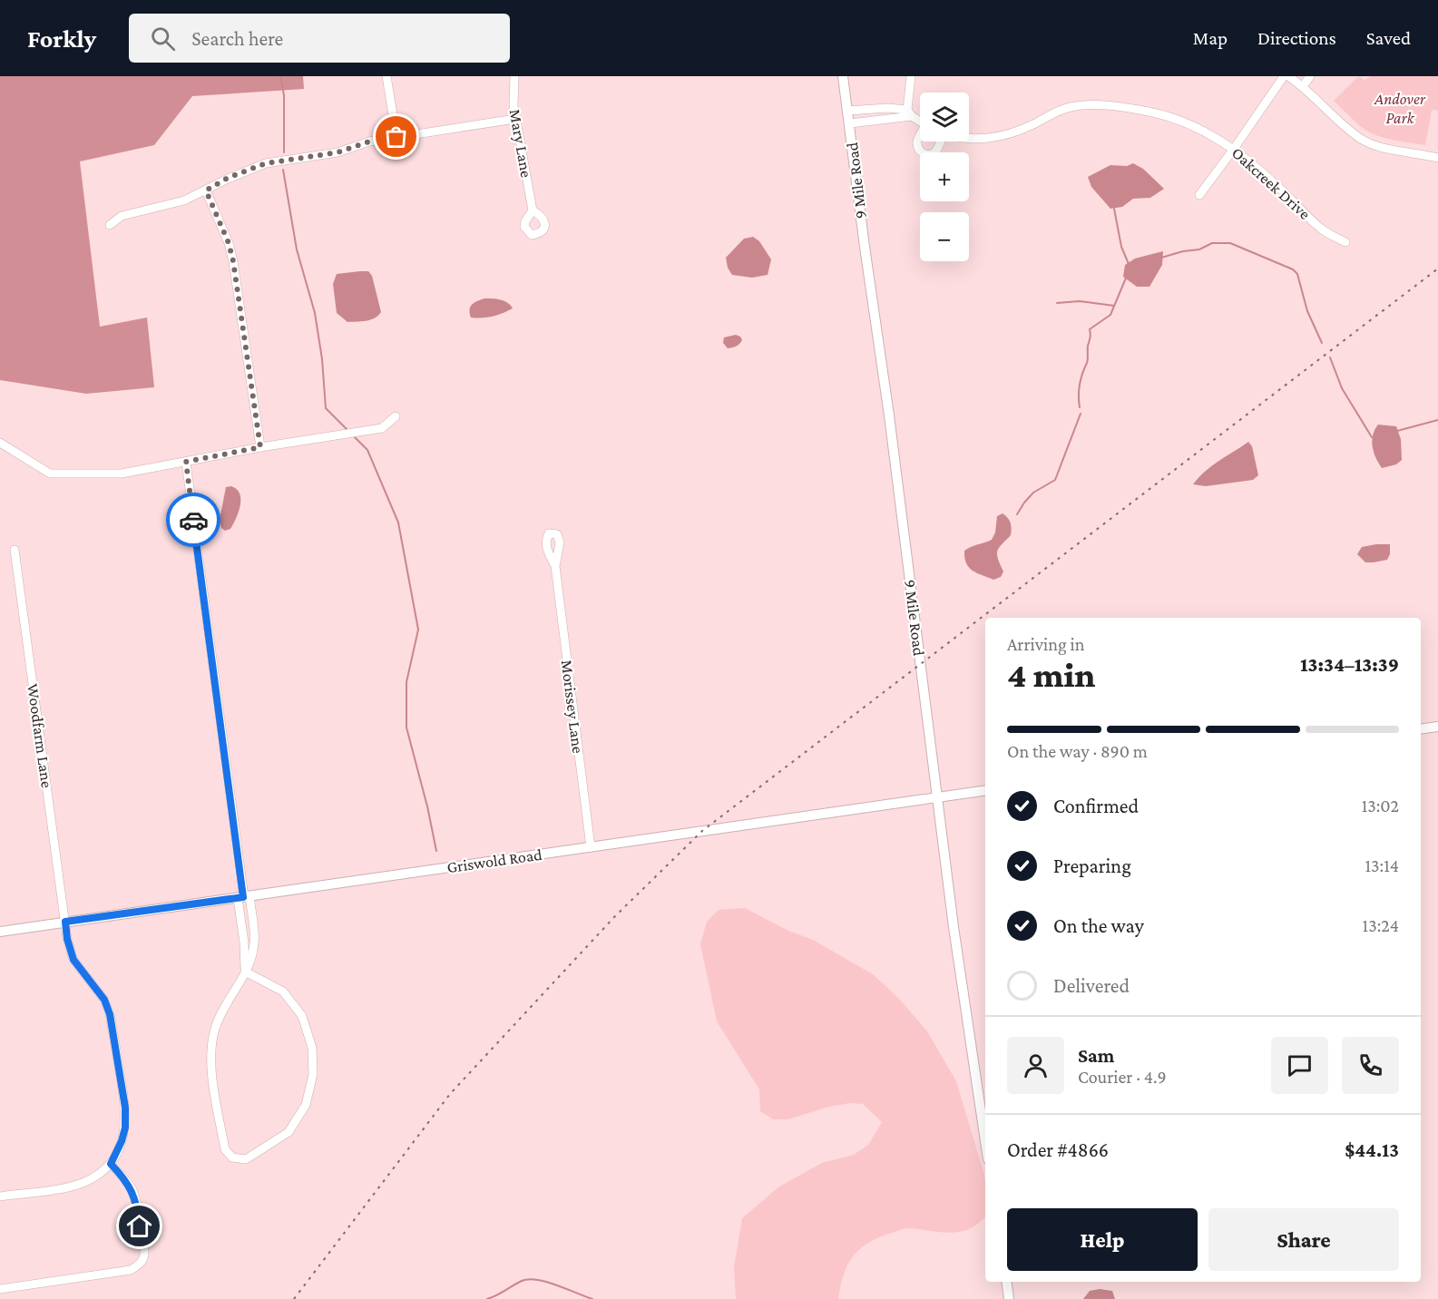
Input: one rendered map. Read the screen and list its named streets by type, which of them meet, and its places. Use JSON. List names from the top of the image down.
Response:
{
  "streets": {
    "street": [
      "Mary Lane",
      "9 Mile Road",
      "Oakcreek Drive",
      "Morissey Lane",
      "Woodfarm Lane",
      "Griswold Road"
    ]
  },
  "crossings": [
    ["9 Mile Road", "Griswold Road"],
    ["Morissey Lane", "Griswold Road"],
    ["Woodfarm Lane", "Griswold Road"]
  ],
  "parks": ["Andover Park"],
  "page": {
    "header": "Forkly",
    "search": "Search here",
    "nav": ["Map", "Directions", "Saved"],
    "map_buttons": ["+", "−"],
    "heading": ["4 min", "Arriving in", "13:34–13:39"],
    "panel": [
      "Sam",
      "Courier · 4.9",
      "Order #4866",
      "$44.13"
    ],
    "bar": "On the way · 890 m",
    "list": [
      ["Confirmed", "13:02"],
      ["Preparing", "13:14"],
      ["On the way", "13:24"],
      "Delivered"
    ],
    "buttons": ["Help", "Share"]
  }
}
